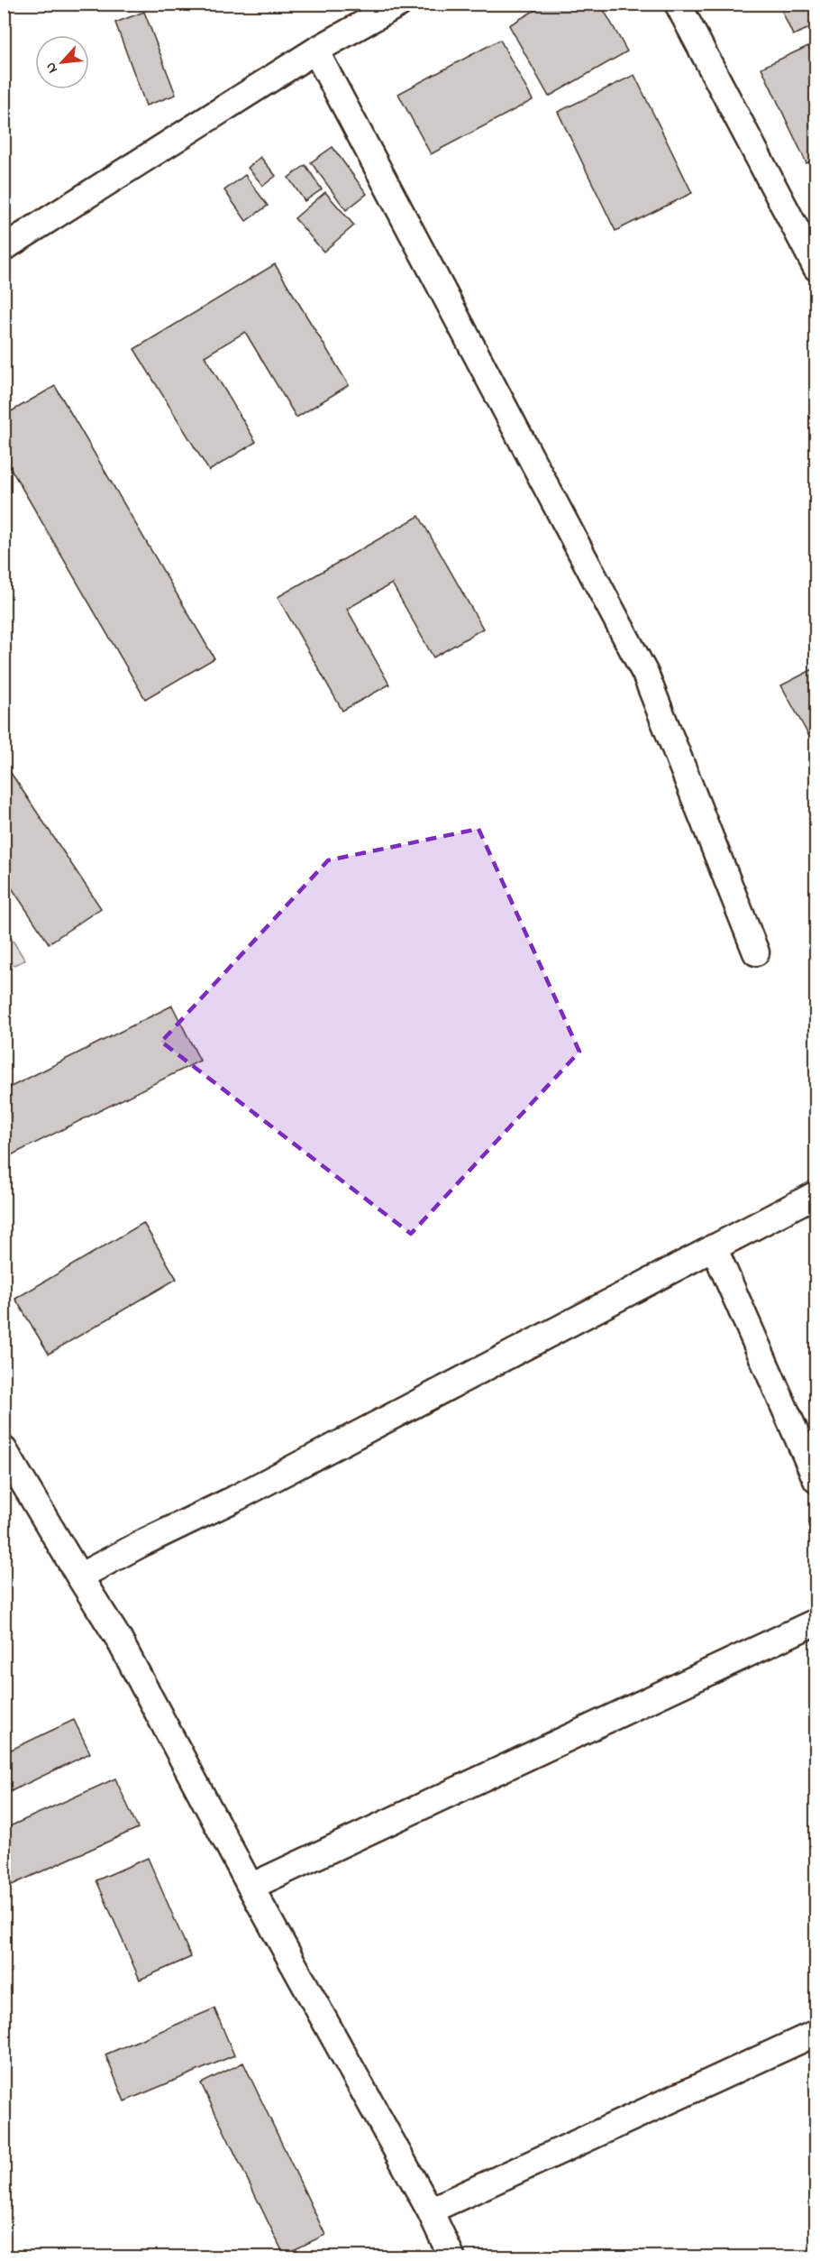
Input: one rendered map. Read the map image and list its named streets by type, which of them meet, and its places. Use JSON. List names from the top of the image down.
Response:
{
  "north": "bottom left"
}
